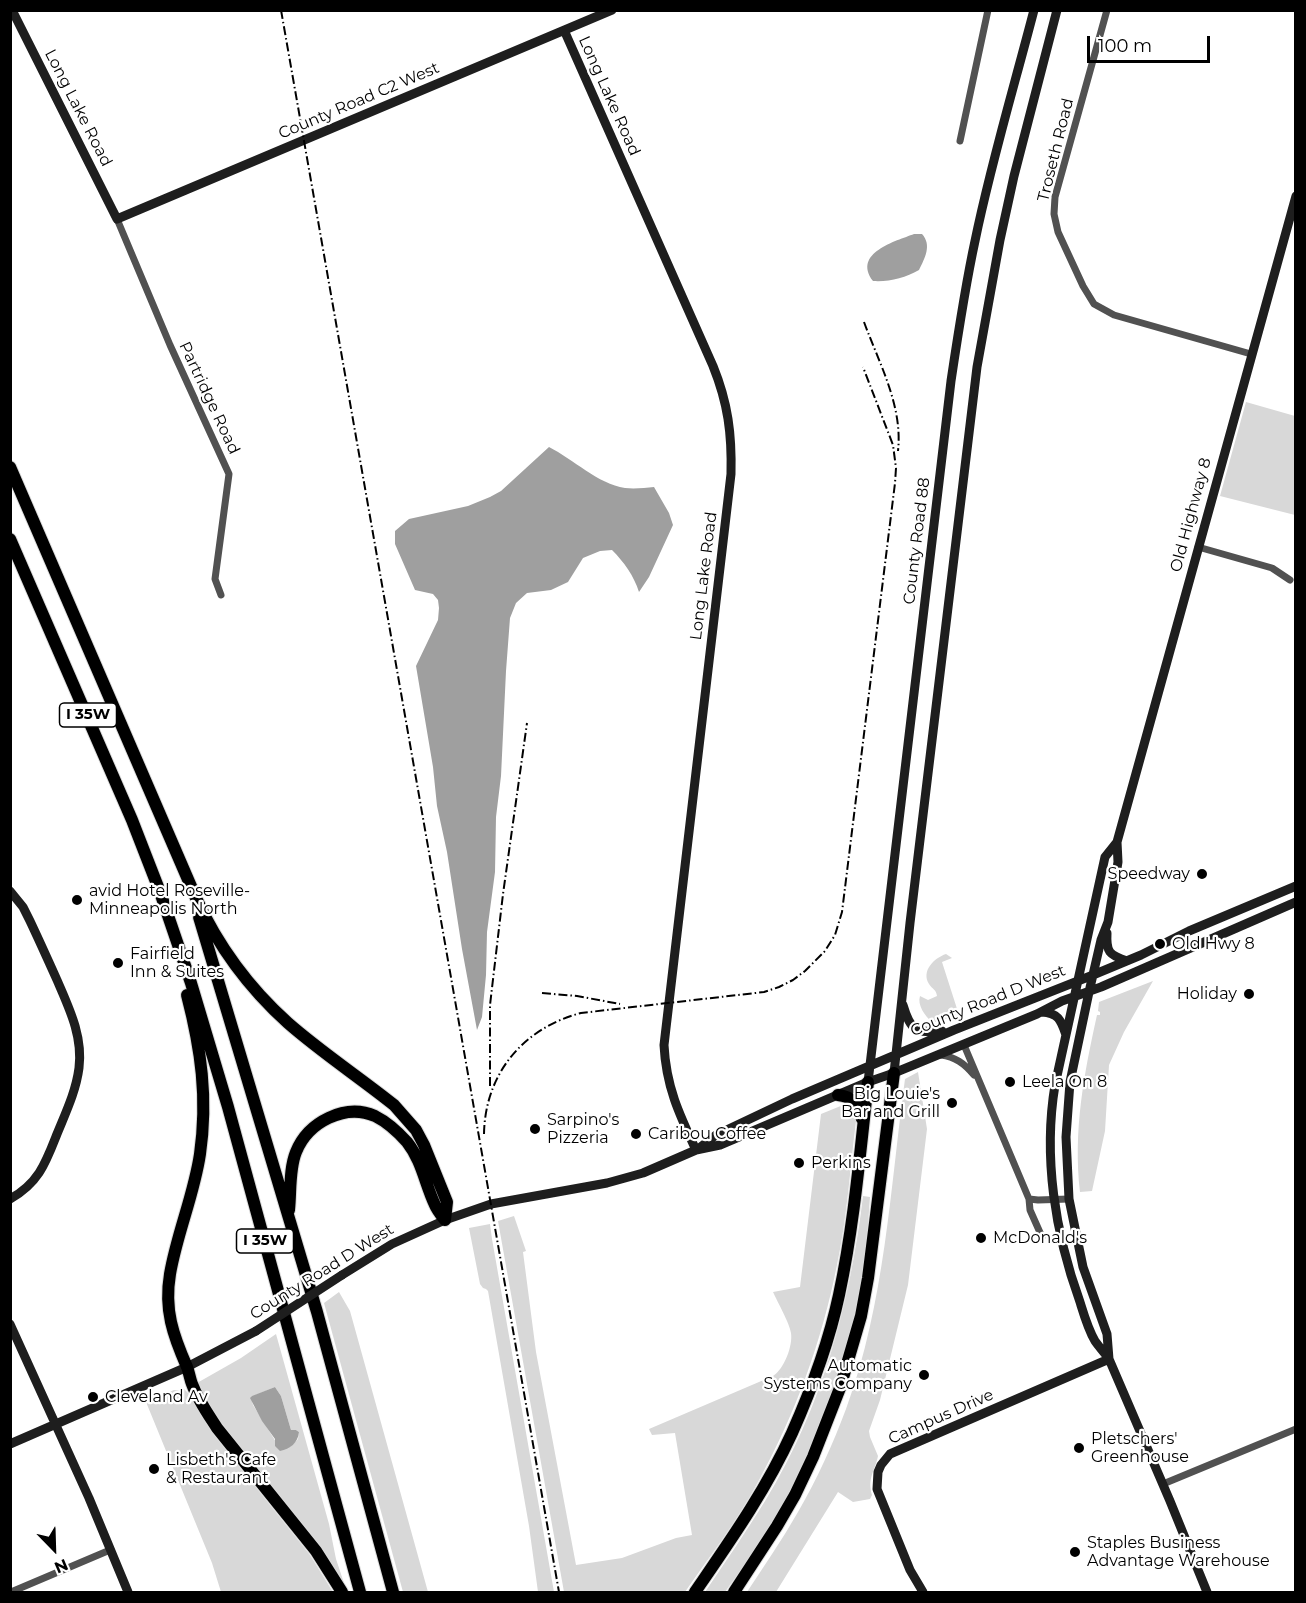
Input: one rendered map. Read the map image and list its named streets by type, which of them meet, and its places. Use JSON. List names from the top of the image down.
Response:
{
  "streets": {
    "highway": ["I 35W"],
    "street": [
      "Long Lake Road",
      "County Road C2 West",
      "Troseth Road",
      "Partridge Road",
      "Old Highway 8",
      "County Road 88",
      "County Road D West",
      "Campus Drive"
    ]
  },
  "crossings": [
    ["Long Lake Road", "County Road C2 West"],
    ["Long Lake Road", "Partridge Road"],
    ["Long Lake Road", "County Road D West"],
    ["County Road C2 West", "Partridge Road"],
    ["Troseth Road", "Old Highway 8"],
    ["Old Highway 8", "County Road D West"],
    ["Old Highway 8", "Campus Drive"],
    ["County Road 88", "County Road D West"]
  ],
  "places": [
    "Speedway",
    "avid Hotel Roseville- Minneapolis North",
    "Old Hwy 8",
    "Fairfield Inn & Suites",
    "Holiday",
    "Leela On 8",
    "Big Louie's Bar and Grill",
    "Sarpino's Pizzeria",
    "Caribou Coffee",
    "Perkins",
    "McDonald's",
    "Automatic Systems Company",
    "Cleveland Av",
    "Pletschers' Greenhouse",
    "Lisbeth's Cafe & Restaurant",
    "Staples Business Advantage Warehouse"
  ],
  "scale_bar": "100 m",
  "north": "bottom right"
}
